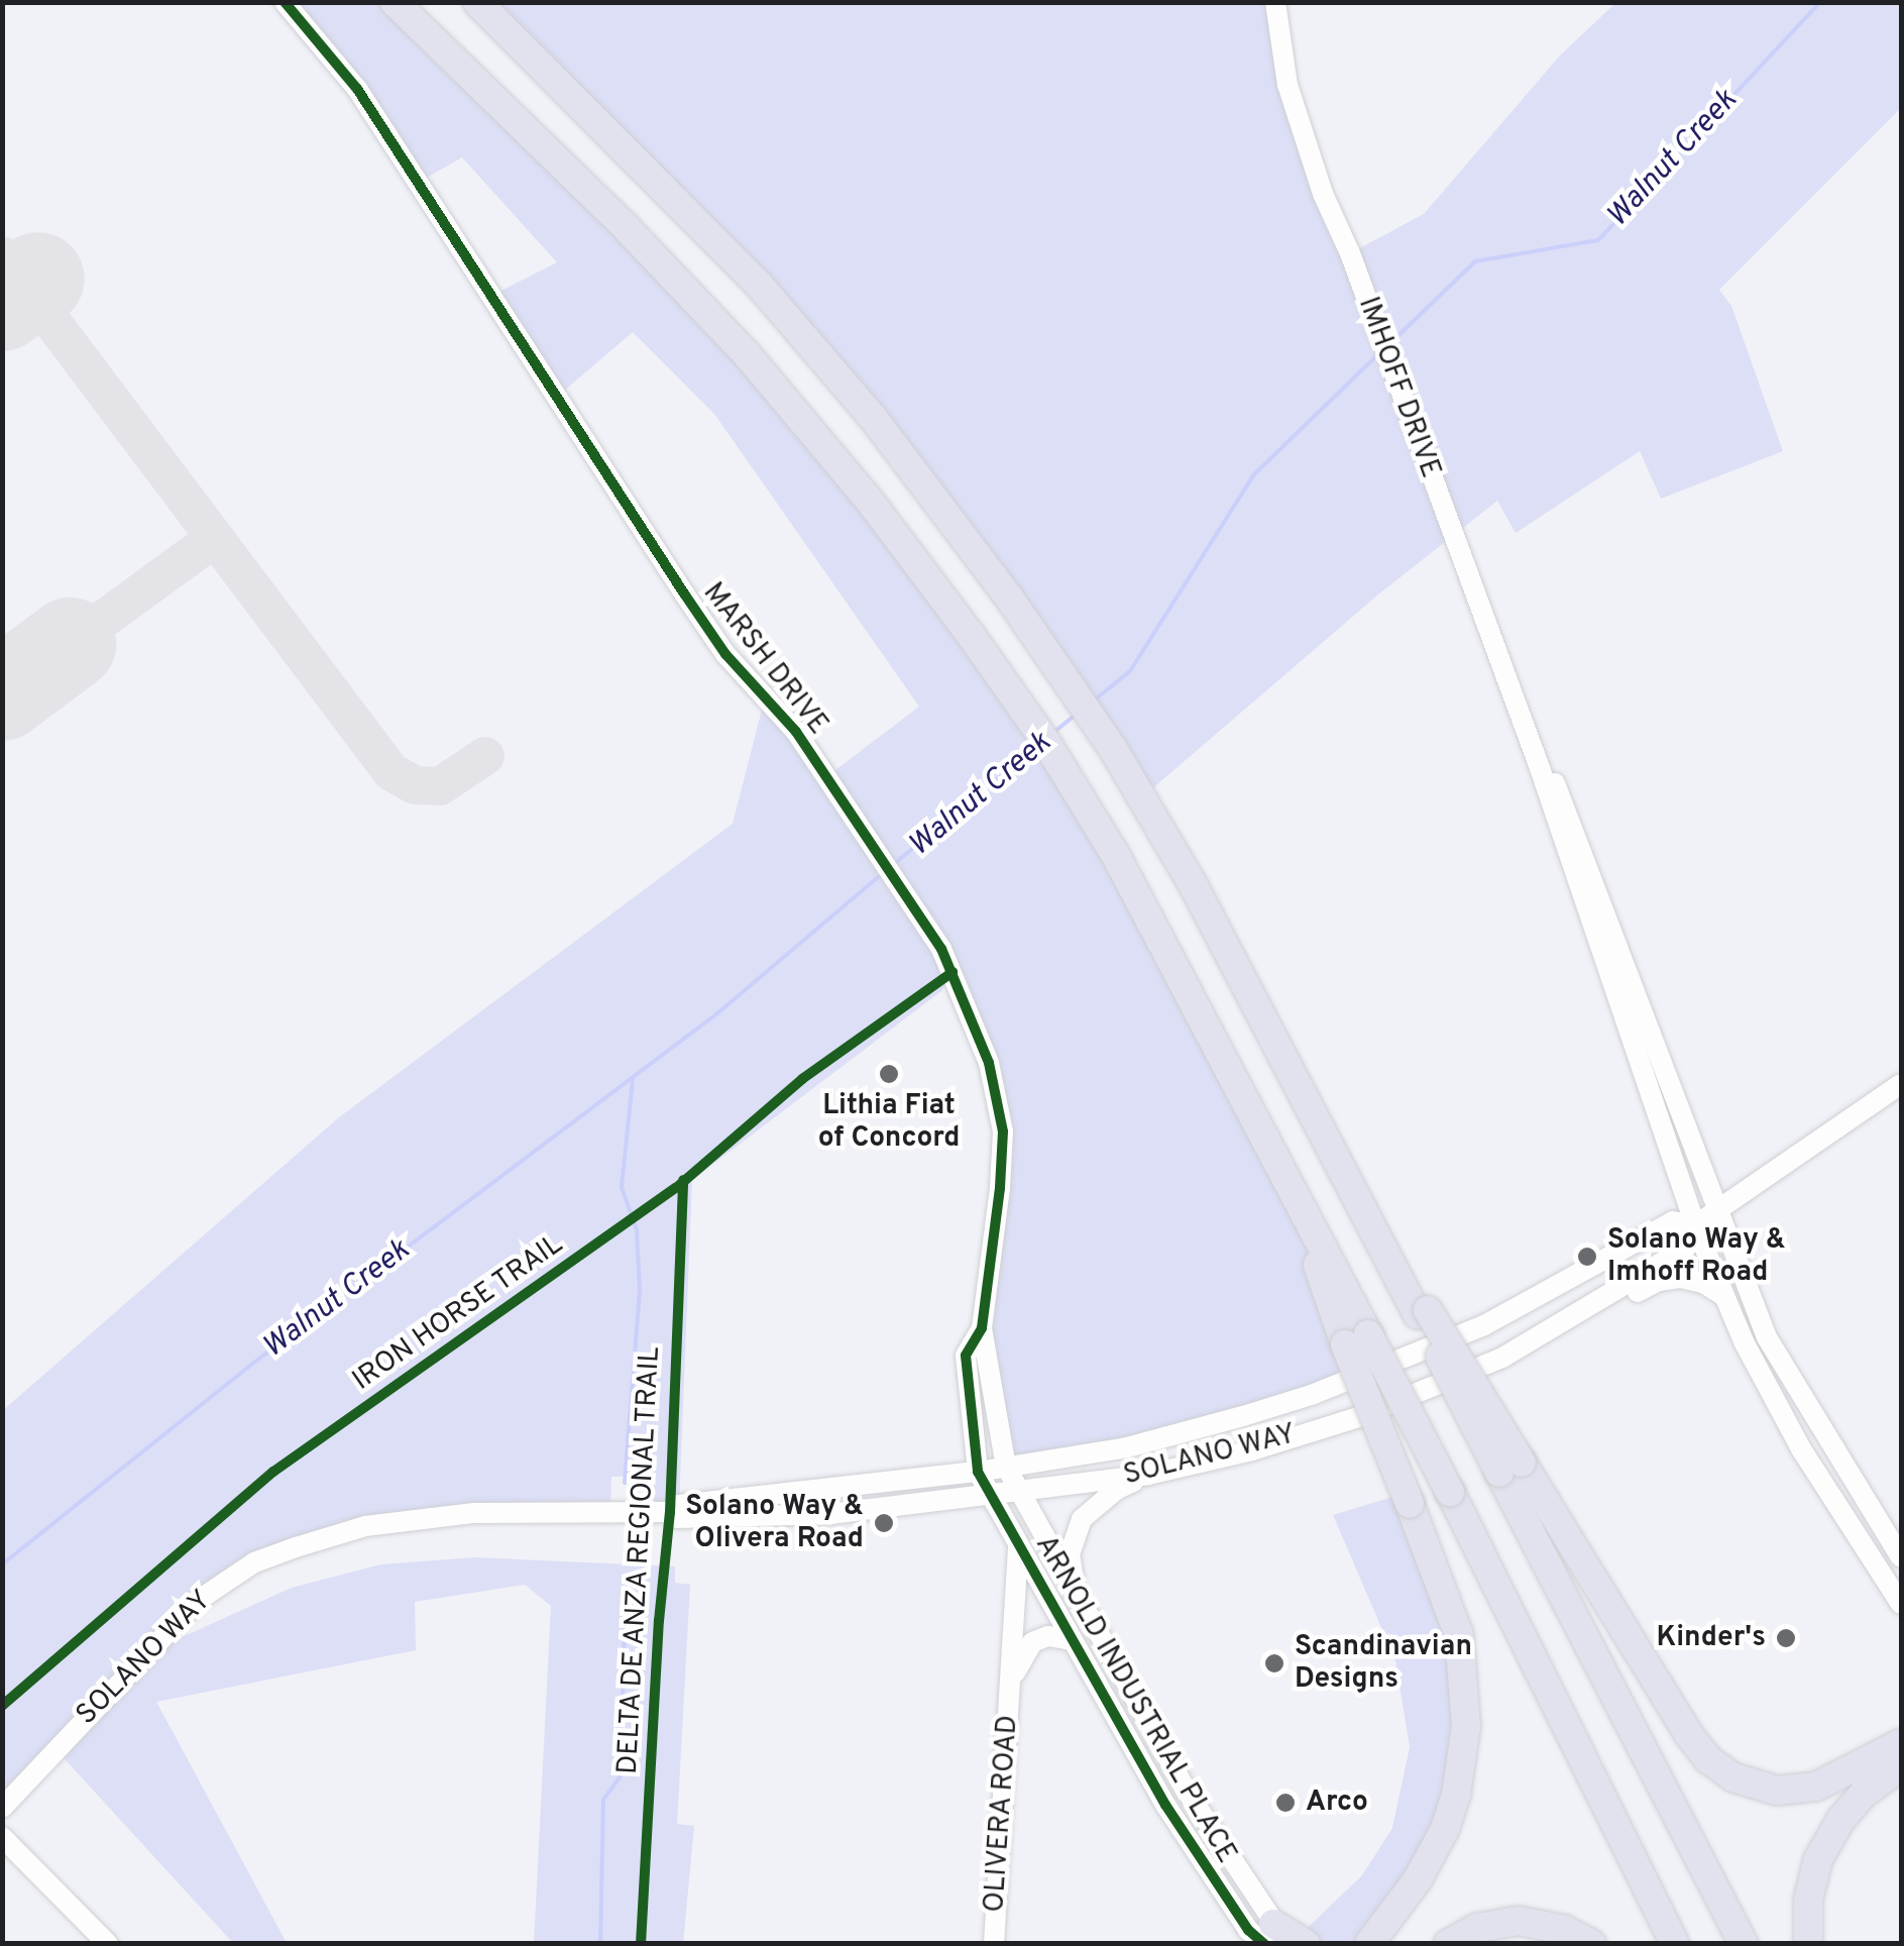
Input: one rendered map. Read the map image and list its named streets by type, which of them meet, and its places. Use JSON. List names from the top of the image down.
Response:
{
  "streets": {
    "street": [
      "IMHOFF DRIVE",
      "MARSH DRIVE",
      "SOLANO WAY",
      "ARNOLD INDUSTRIAL PLACE",
      "OLIVERA ROAD"
    ],
    "cycle path": ["IRON HORSE TRAIL", "DELTA DE ANZA REGIONAL TRAIL"]
  },
  "crossings": [
    ["IMHOFF DRIVE", "SOLANO WAY"],
    ["MARSH DRIVE", "SOLANO WAY"],
    ["MARSH DRIVE", "ARNOLD INDUSTRIAL PLACE"],
    ["SOLANO WAY", "ARNOLD INDUSTRIAL PLACE"],
    ["ARNOLD INDUSTRIAL PLACE", "OLIVERA ROAD"]
  ],
  "water": ["Walnut Creek"],
  "places": [
    "Lithia Fiat of Concord",
    "Solano Way & Imhoff Road",
    "Solano Way & Olivera Road",
    "Kinder's",
    "Scandinavian Designs",
    "Arco"
  ]
}
